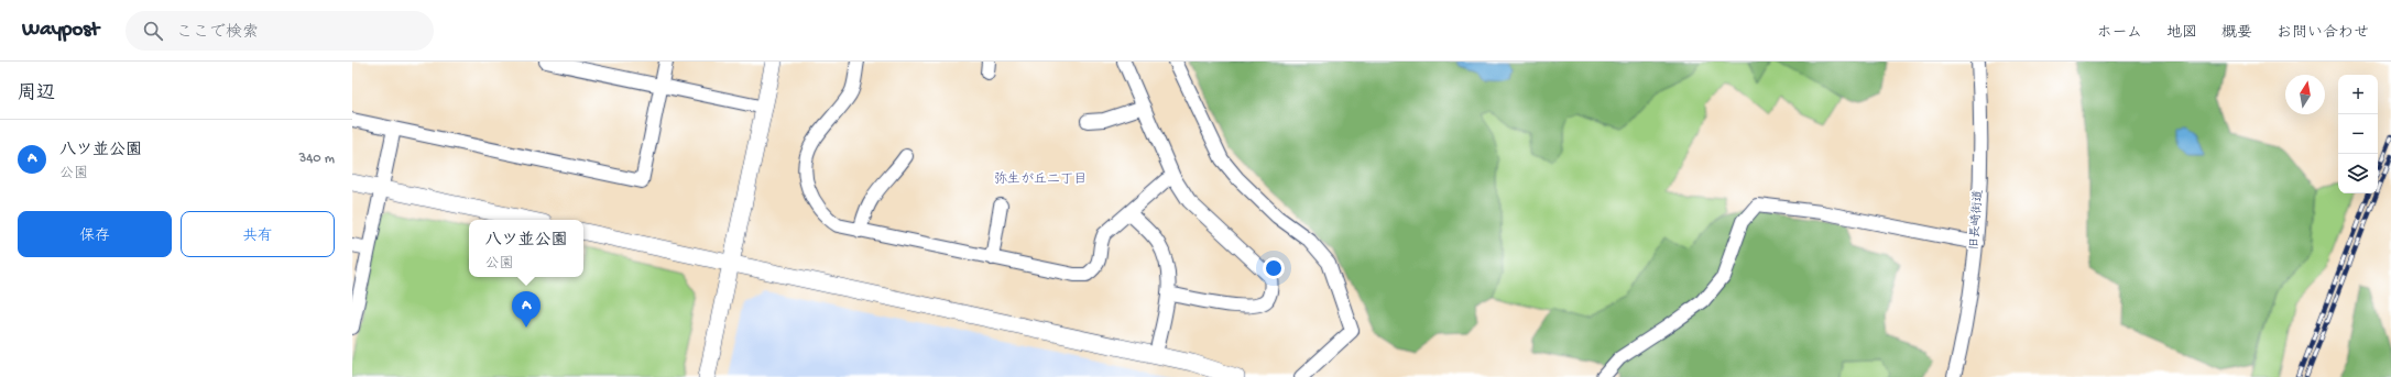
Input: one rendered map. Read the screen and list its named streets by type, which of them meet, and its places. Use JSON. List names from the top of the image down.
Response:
{
  "streets": {
    "street": ["旧長崎街道"]
  },
  "districts": ["弥生が丘二丁目"],
  "north": "top",
  "page": {
    "header": "Waypost",
    "search": "ここで検索",
    "nav": [
      "ホーム",
      "地図",
      "概要",
      "お問い合わせ"
    ],
    "heading": "周辺",
    "map_buttons": ["+", "−"],
    "list": [
      {
        "mark": "A",
        "name": "八ツ並公園",
        "note": "公園",
        "value": "340 m"
      }
    ],
    "buttons": ["保存", "共有"],
    "popup": ["八ツ並公園", "公園"],
    "pins": "A"
  }
}
